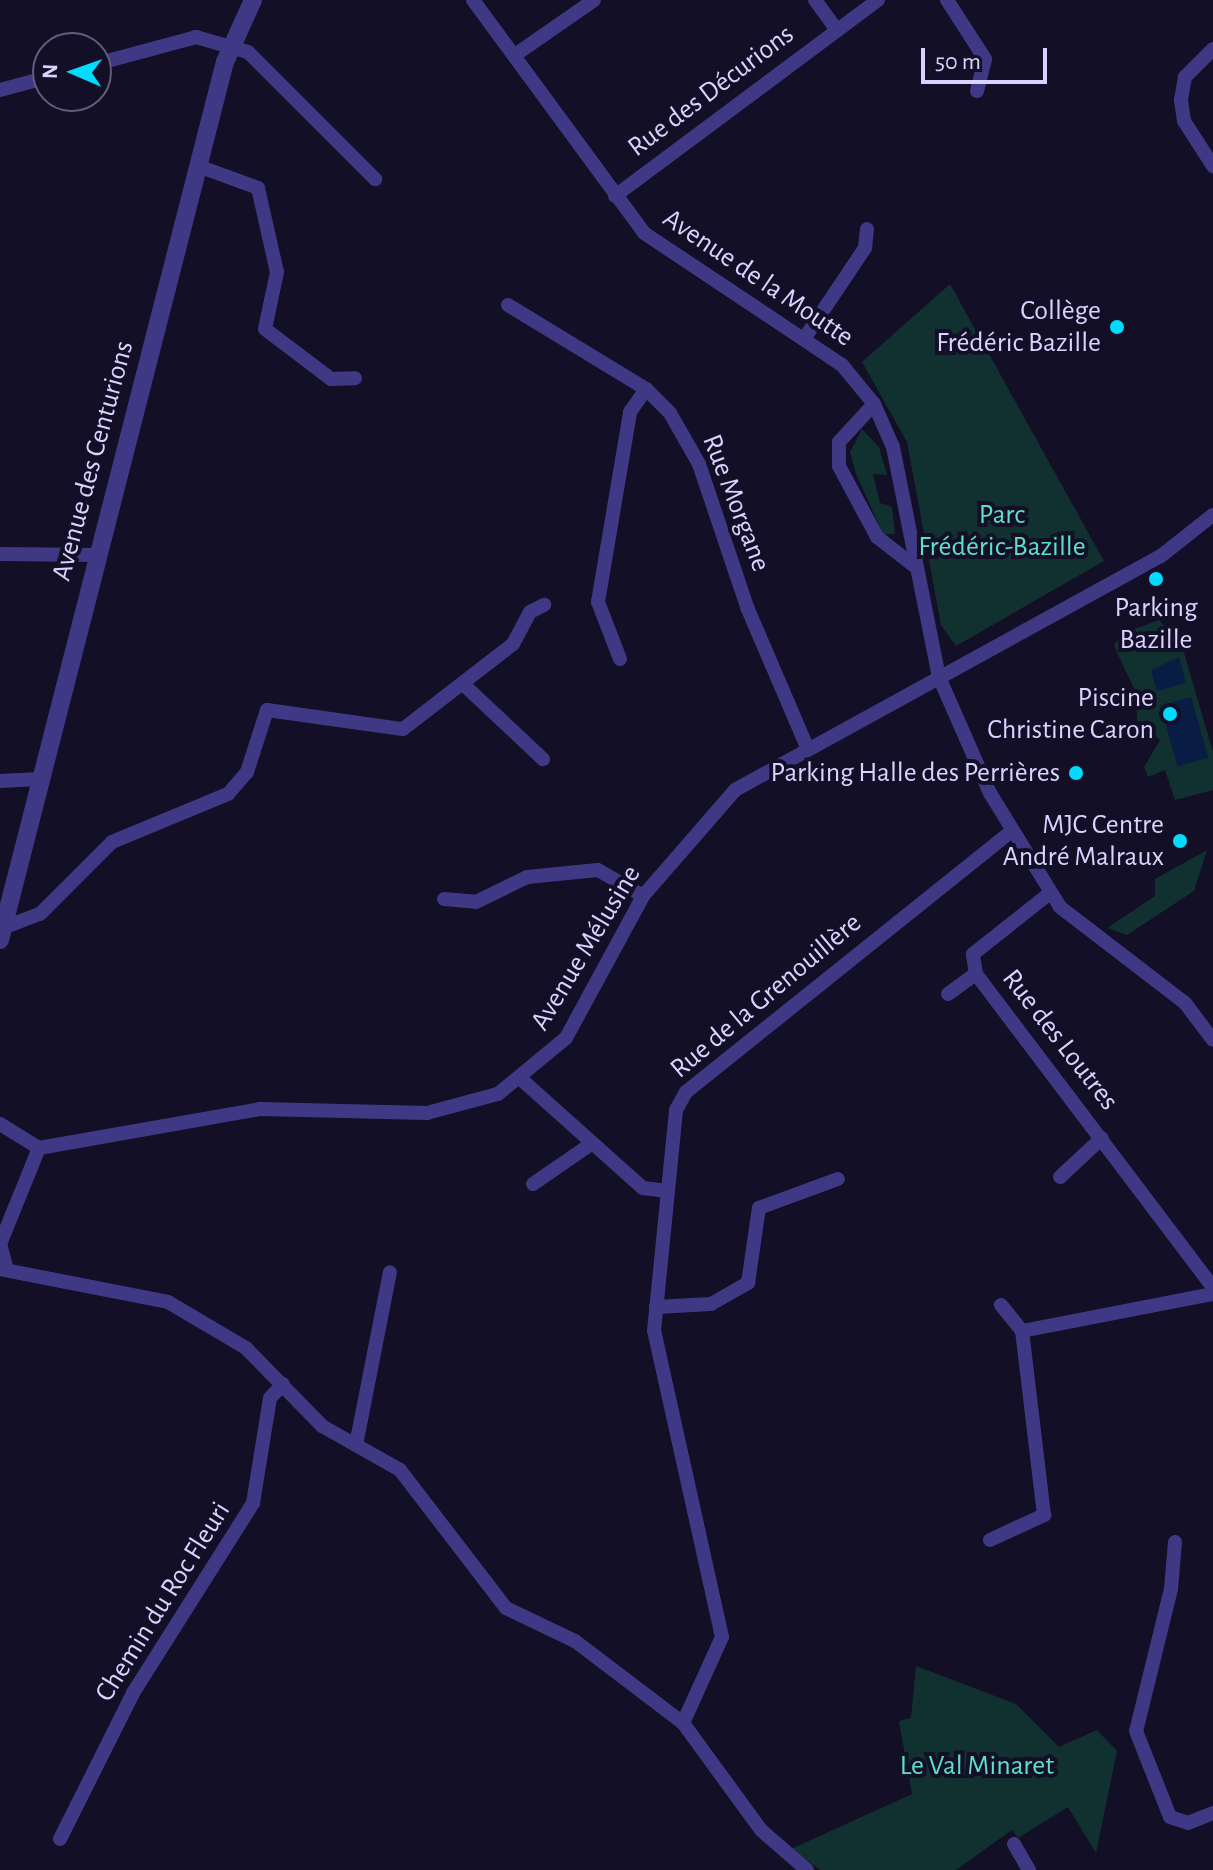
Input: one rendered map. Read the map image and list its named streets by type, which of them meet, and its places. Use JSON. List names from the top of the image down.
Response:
{
  "streets": {
    "street": [
      "Rue des Décurions",
      "Avenue de la Moutte",
      "Avenue des Centurions",
      "Rue Morgane",
      "Avenue Mélusine",
      "Rue de la Grenouillère",
      "Rue des Loutres",
      "Chemin du Roc Fleuri"
    ]
  },
  "crossings": [
    ["Rue des Décurions", "Avenue de la Moutte"],
    ["Avenue de la Moutte", "Avenue Mélusine"],
    ["Avenue de la Moutte", "Rue de la Grenouillère"],
    ["Avenue de la Moutte", "Rue des Loutres"],
    ["Rue Morgane", "Avenue Mélusine"]
  ],
  "parks": ["Parc Frédéric-Bazille", "Le Val Minaret"],
  "places": [
    "Collège Frédéric Bazille",
    "Parking Bazille",
    "Piscine Christine Caron",
    "Parking Halle des Perrières",
    "MJC Centre André Malraux"
  ],
  "scale_bar": "50 m",
  "north": "left"
}
